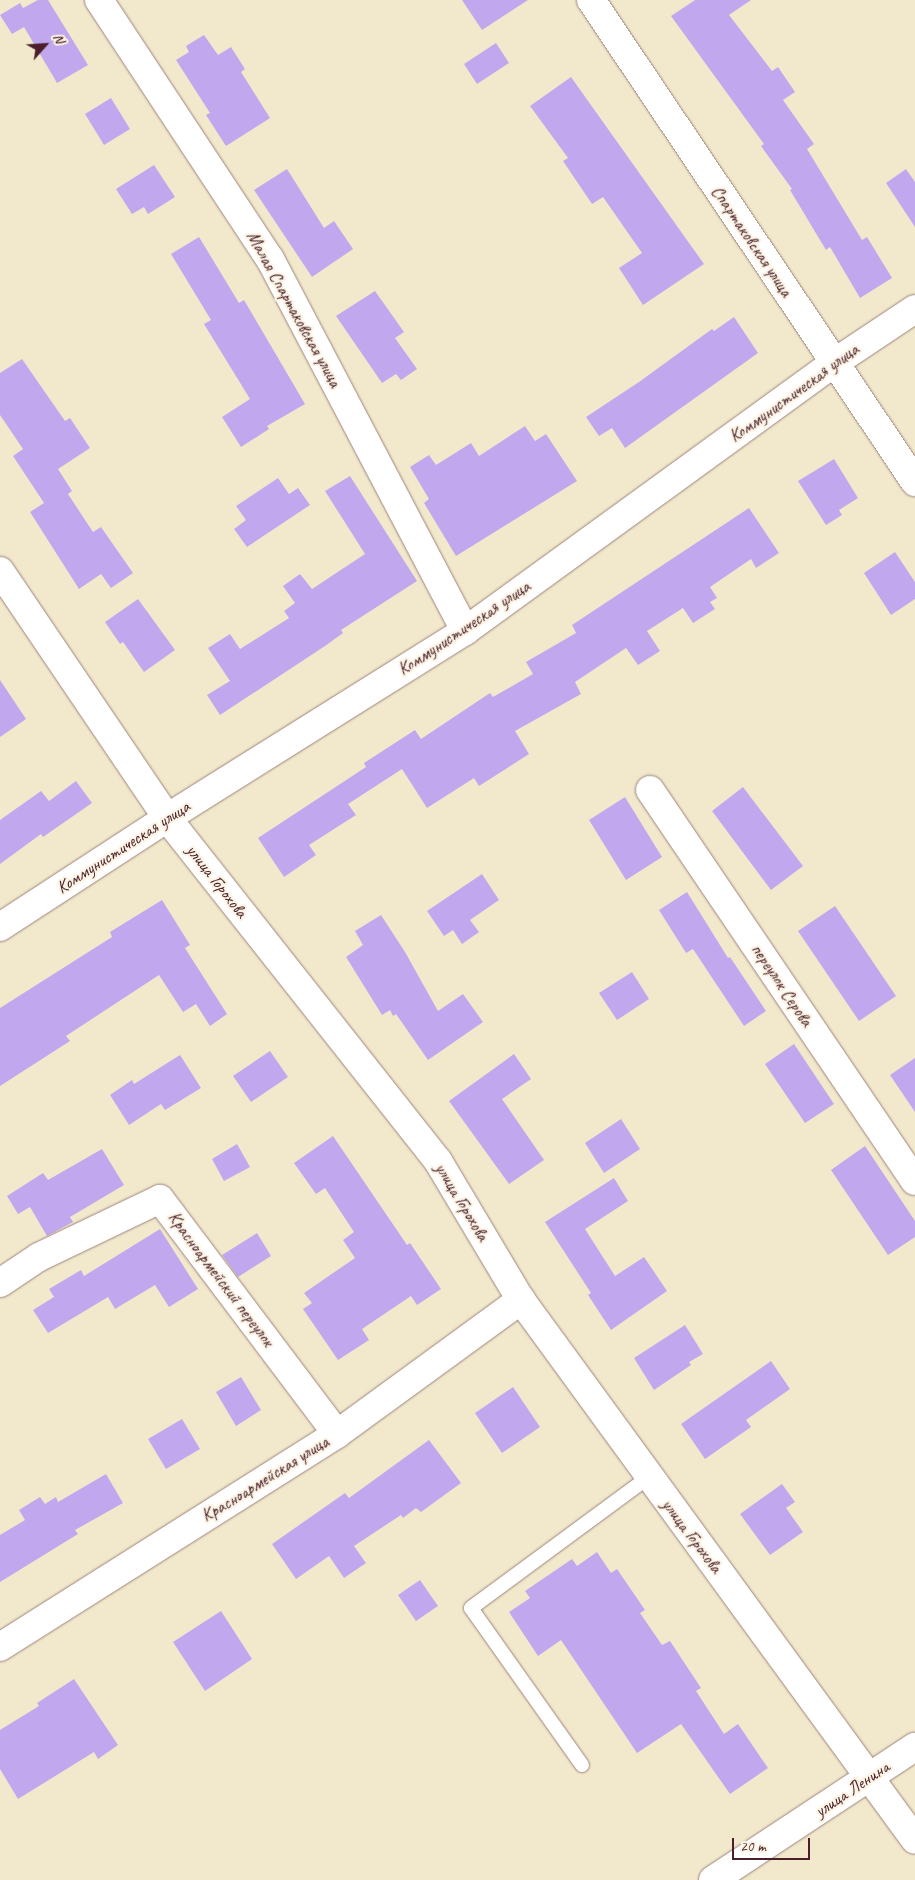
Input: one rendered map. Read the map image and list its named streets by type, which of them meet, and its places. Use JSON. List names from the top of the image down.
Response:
{
  "streets": {
    "street": [
      "Спартаковская улица",
      "Малая Спартаковская улица",
      "Коммунистическая улица",
      "улица Горохова",
      "переулок Серова",
      "Красноармейский переулок",
      "Красноармейская улица",
      "улица Ленина"
    ]
  },
  "crossings": [
    ["Спартаковская улица", "Коммунистическая улица"],
    ["Малая Спартаковская улица", "Коммунистическая улица"],
    ["Коммунистическая улица", "улица Горохова"],
    ["улица Горохова", "Красноармейская улица"],
    ["улица Горохова", "улица Ленина"],
    ["Красноармейский переулок", "Красноармейская улица"]
  ],
  "scale_bar": "20 m",
  "north": "top right"
}
